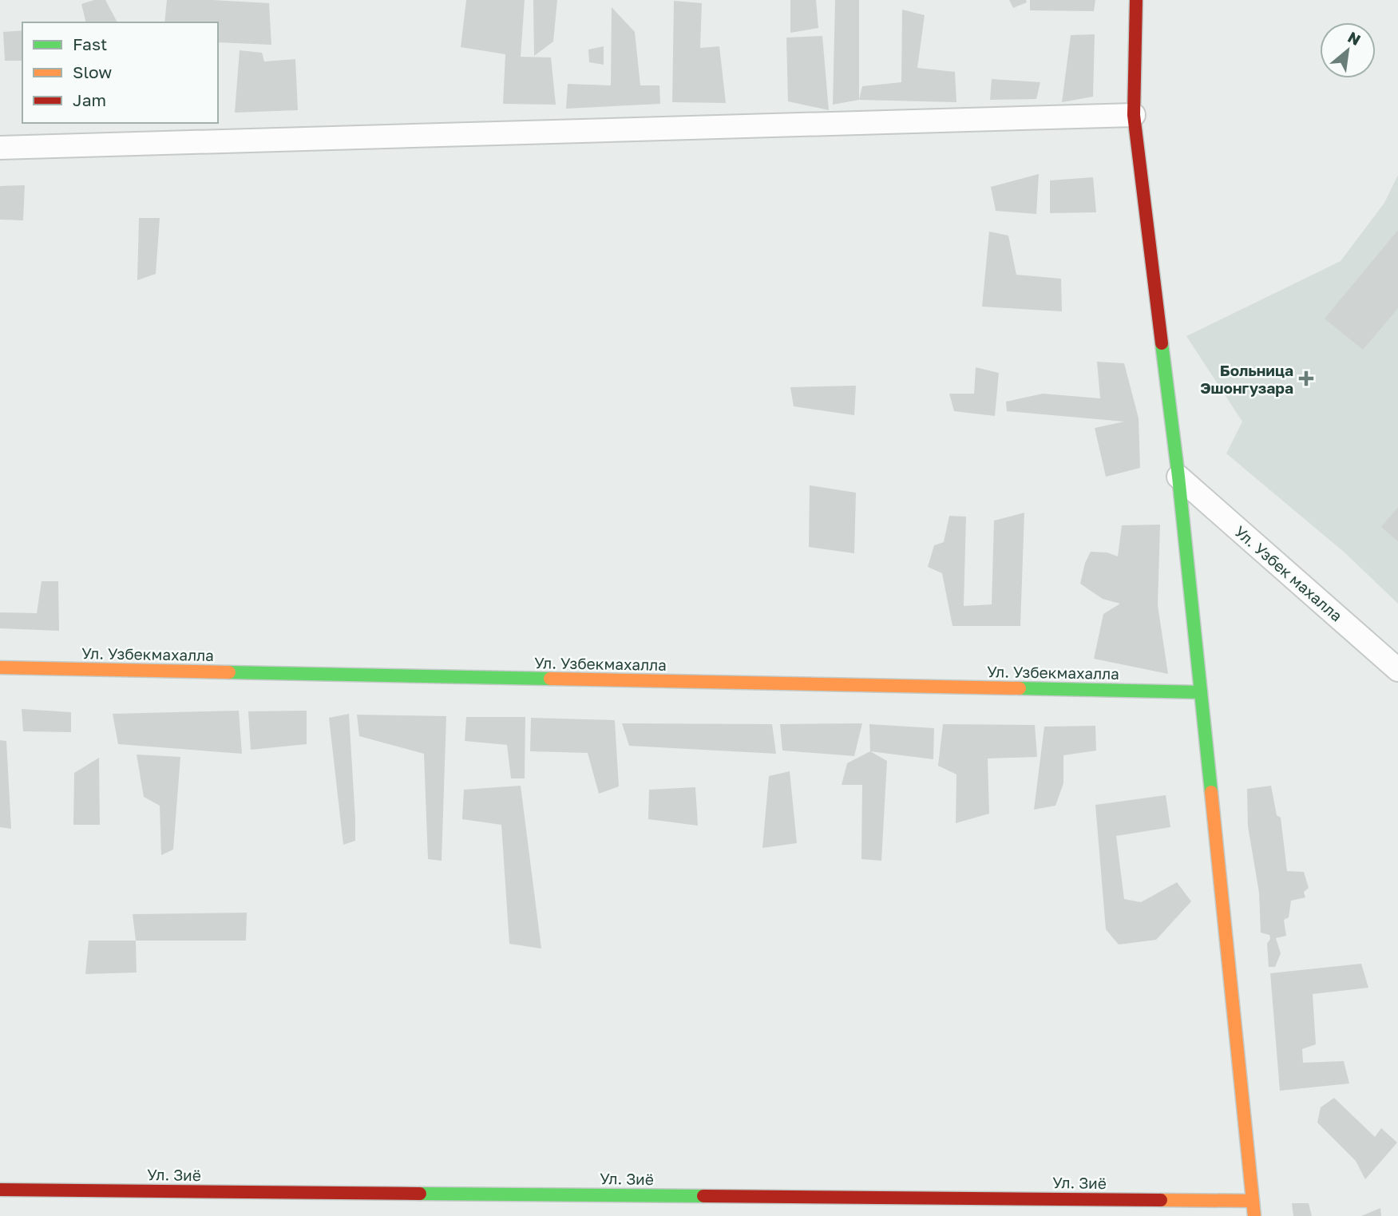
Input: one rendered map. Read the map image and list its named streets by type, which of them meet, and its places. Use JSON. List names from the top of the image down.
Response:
{
  "streets": {
    "street": ["Ул. Узбек махалла", "Ул. Узбекмахалла", "Ул. Зиё"]
  },
  "places": {
    "health": ["Больница Эшонгузара"]
  },
  "legend": ["Fast", "Slow", "Jam"],
  "north": "top right"
}
